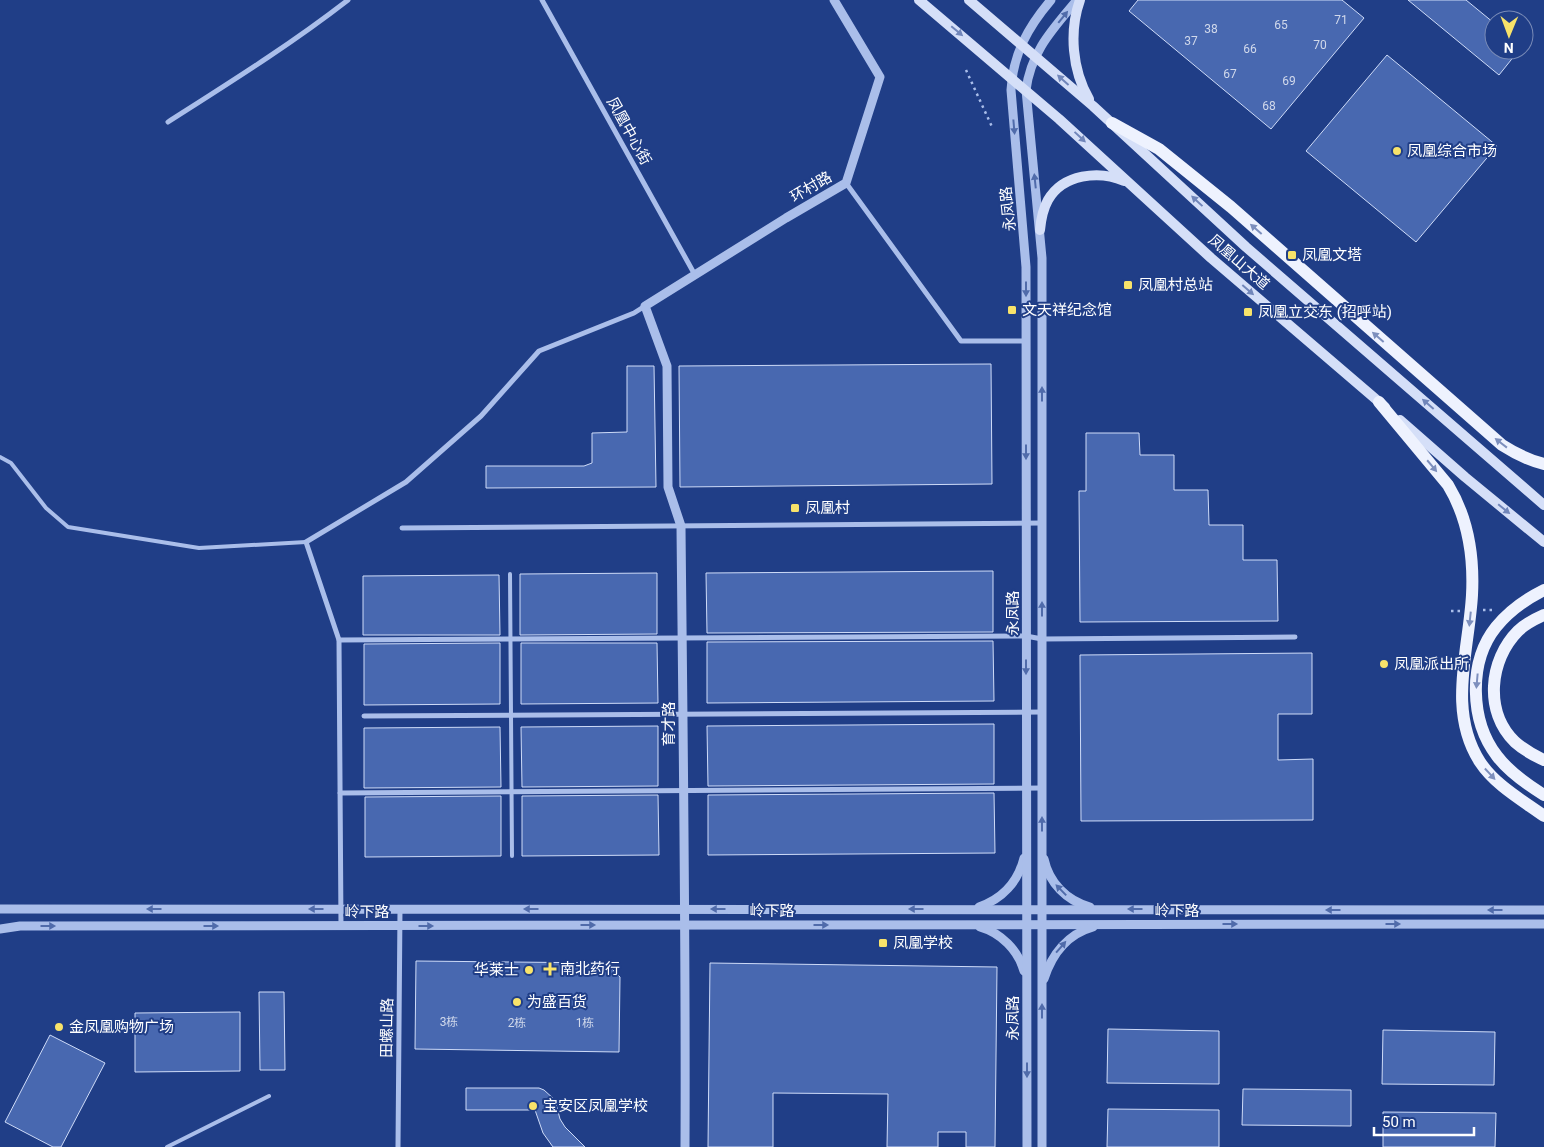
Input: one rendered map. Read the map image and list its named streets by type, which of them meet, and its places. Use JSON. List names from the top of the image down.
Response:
{
  "streets": {
    "main road": ["凤凰山大道"],
    "street": [
      "凤凰中心街",
      "环村路",
      "永凤路",
      "育才路",
      "岭下路",
      "田螺山路"
    ]
  },
  "crossings": [
    ["凤凰中心街", "环村路"],
    ["环村路", "育才路"],
    ["永凤路", "凤凰山大道"],
    ["永凤路", "岭下路"],
    ["育才路", "岭下路"],
    ["岭下路", "田螺山路"]
  ],
  "places": {
    "other": [
      "凤凰综合市场",
      "凤凰派出所",
      "华莱士",
      "为盛百货",
      "金凤凰购物广场",
      "宝安区凤凰学校"
    ],
    "transit": [
      "凤凰文塔",
      "凤凰村总站",
      "文天祥纪念馆",
      "凤凰立交东 (招呼站)",
      "凤凰村",
      "凤凰学校"
    ],
    "health": ["南北药行"]
  },
  "house_numbers": [
    "71",
    "65",
    "38",
    "37",
    "70",
    "66",
    "67",
    "69",
    "68",
    "3栋",
    "2栋",
    "1栋"
  ],
  "scale_bar": "50 m",
  "north": "bottom"
}
